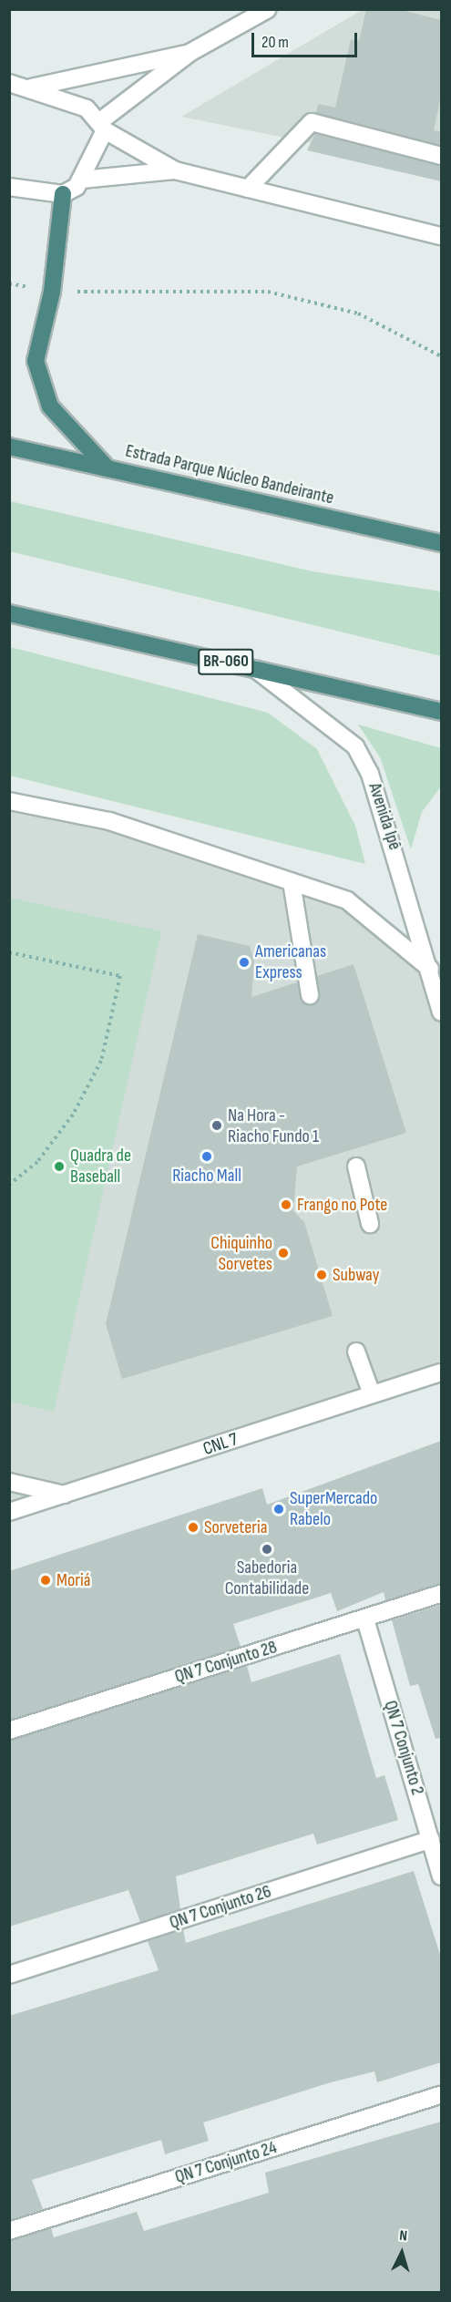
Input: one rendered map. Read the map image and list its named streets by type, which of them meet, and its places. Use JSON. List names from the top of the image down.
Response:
{
  "streets": {
    "highway": ["Estrada Parque Núcleo Bandeirante", "BR-060"],
    "street": [
      "Avenida Ipê",
      "CNL 7",
      "QN 7 Conjunto 28",
      "QN 7 Conjunto 2",
      "QN 7 Conjunto 26",
      "QN 7 Conjunto 24"
    ]
  },
  "crossings": [
    ["BR-060", "Avenida Ipê"],
    ["QN 7 Conjunto 28", "QN 7 Conjunto 2"],
    ["QN 7 Conjunto 2", "QN 7 Conjunto 26"]
  ],
  "places": [
    "Americanas Express",
    "Na Hora - Riacho Fundo 1",
    "Riacho Mall",
    "Quadra de Baseball",
    "Frango no Pote",
    "Chiquinho Sorvetes",
    "Subway",
    "SuperMercado Rabelo",
    "Sorveteria",
    "Sabedoria Contabilidade",
    "Moriá"
  ],
  "scale_bar": "20 m",
  "north": "top"
}
